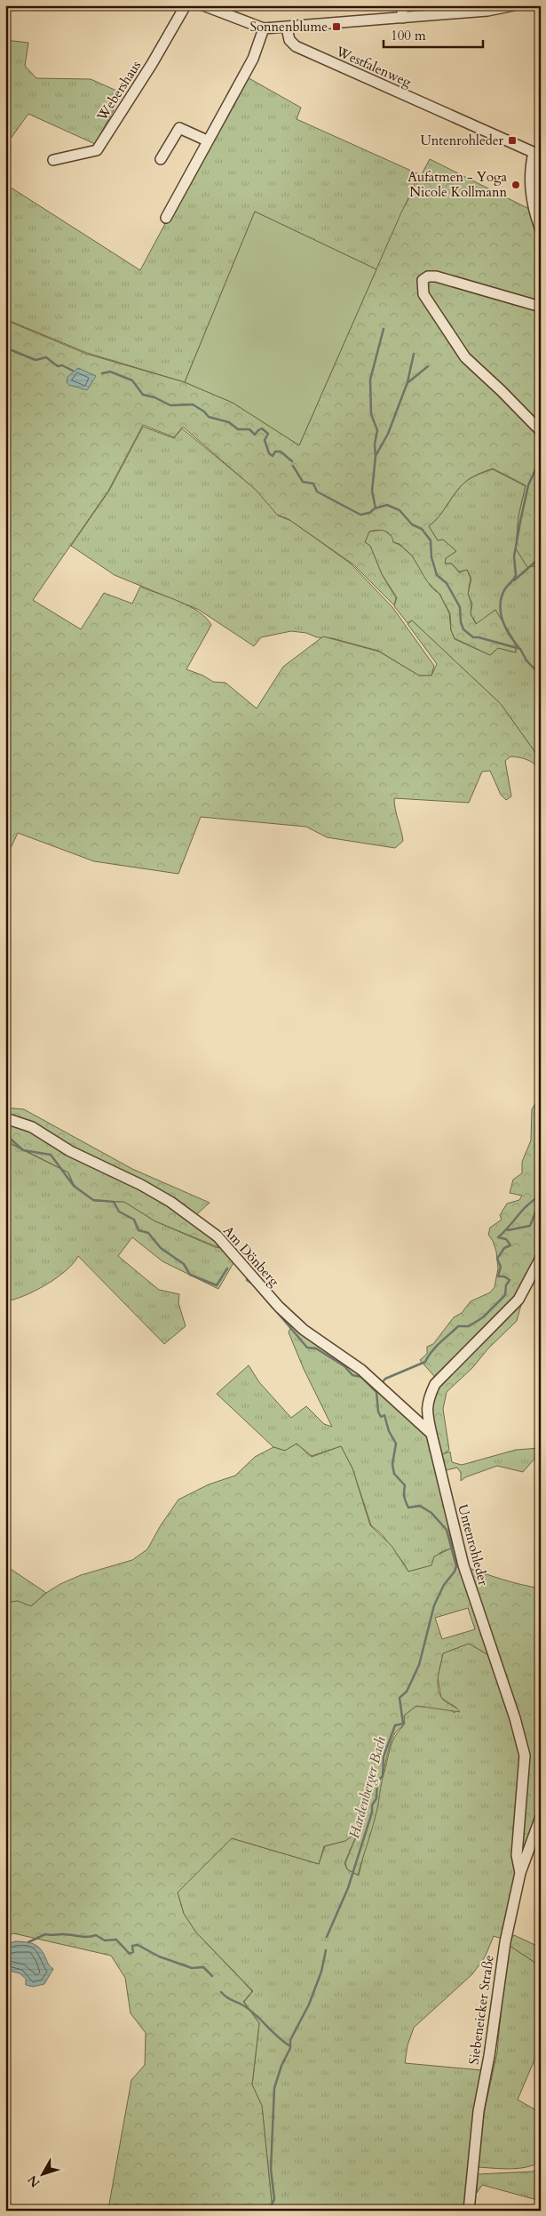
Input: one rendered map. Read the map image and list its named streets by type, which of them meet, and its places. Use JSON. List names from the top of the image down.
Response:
{
  "streets": {
    "street": [
      "Westfalenweg",
      "Webershaus",
      "Am Dönberg",
      "Untenrohleder",
      "Siebeneicker Straße"
    ]
  },
  "crossings": [
    ["Am Dönberg", "Untenrohleder"],
    ["Untenrohleder", "Siebeneicker Straße"]
  ],
  "water": ["Hardenberger Bach"],
  "places": {
    "transit": ["Sonnenblume", "Untenrohleder"],
    "other": ["Aufatmen - Yoga Nicole Kollmann"]
  },
  "scale_bar": "100 m",
  "north": "bottom left"
}
